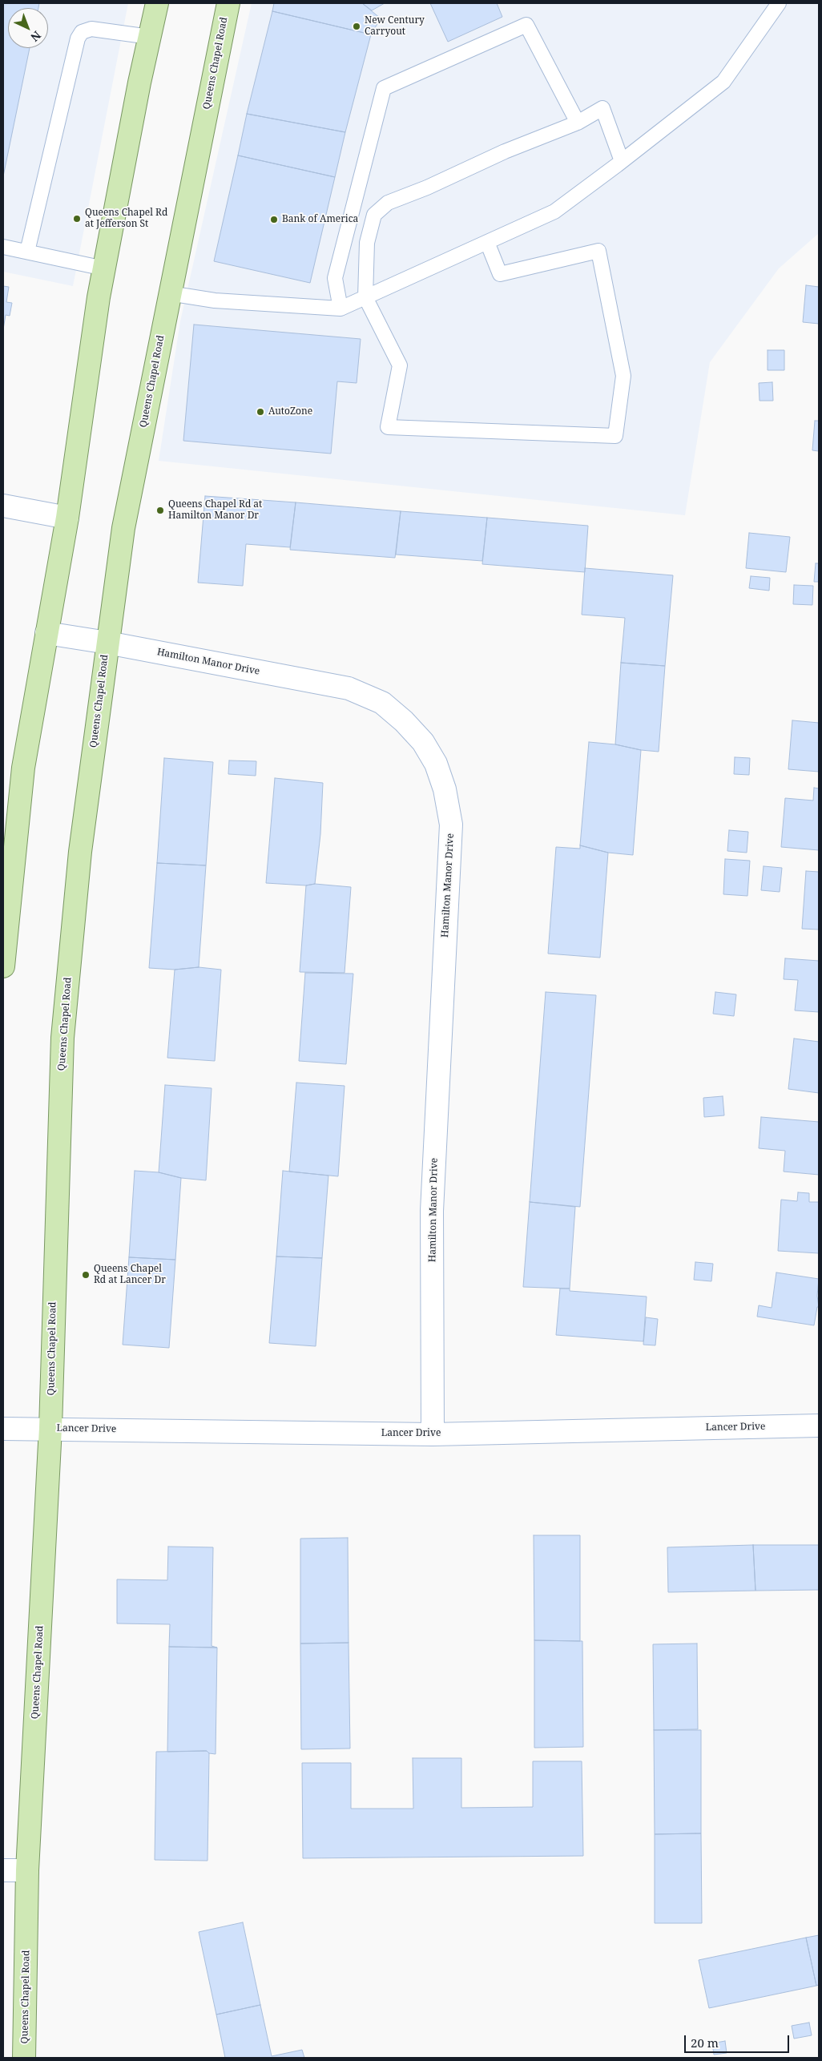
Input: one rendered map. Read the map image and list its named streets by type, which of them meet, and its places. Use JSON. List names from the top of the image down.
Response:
{
  "streets": {
    "main road": ["Queens Chapel Road"],
    "street": ["Hamilton Manor Drive", "Lancer Drive"]
  },
  "crossings": [
    ["Queens Chapel Road", "Hamilton Manor Drive"],
    ["Queens Chapel Road", "Lancer Drive"],
    ["Hamilton Manor Drive", "Lancer Drive"]
  ],
  "places": [
    "New Century Carryout",
    "Queens Chapel Rd at Jefferson St",
    "Bank of America",
    "AutoZone",
    "Queens Chapel Rd at Hamilton Manor Dr",
    "Queens Chapel Rd at Lancer Dr"
  ],
  "scale_bar": "20 m",
  "north": "bottom right"
}
